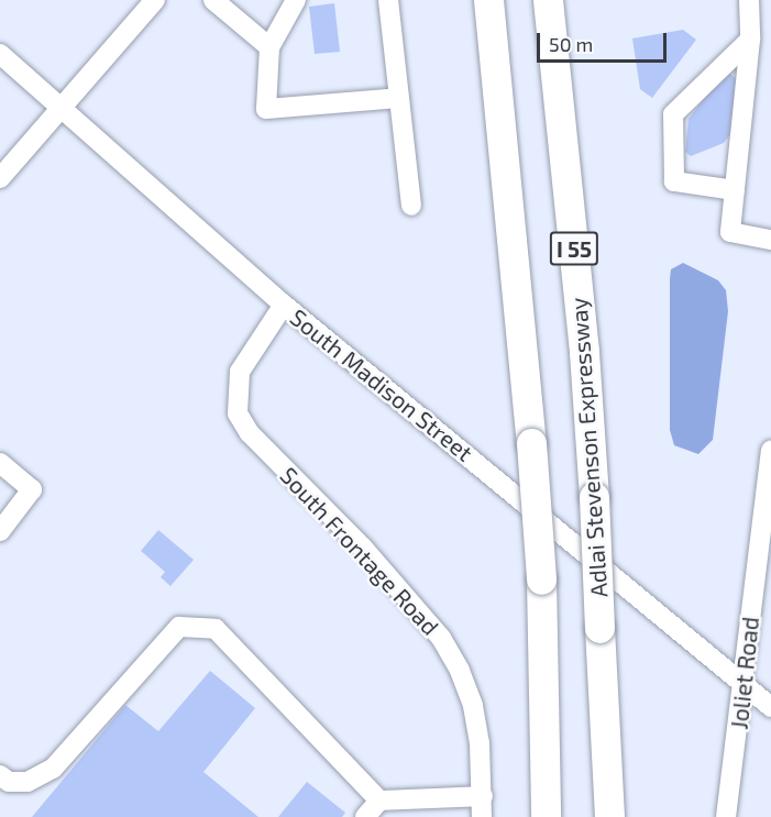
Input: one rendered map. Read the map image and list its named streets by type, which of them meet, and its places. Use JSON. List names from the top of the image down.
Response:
{
  "streets": {
    "highway": ["I 55", "Adlai Stevenson Expressway"],
    "street": ["South Madison Street", "South Frontage Road", "Joliet Road"]
  },
  "crossings": [
    ["South Madison Street", "South Frontage Road"],
    ["South Madison Street", "Joliet Road"]
  ],
  "scale_bar": "50 m"
}
